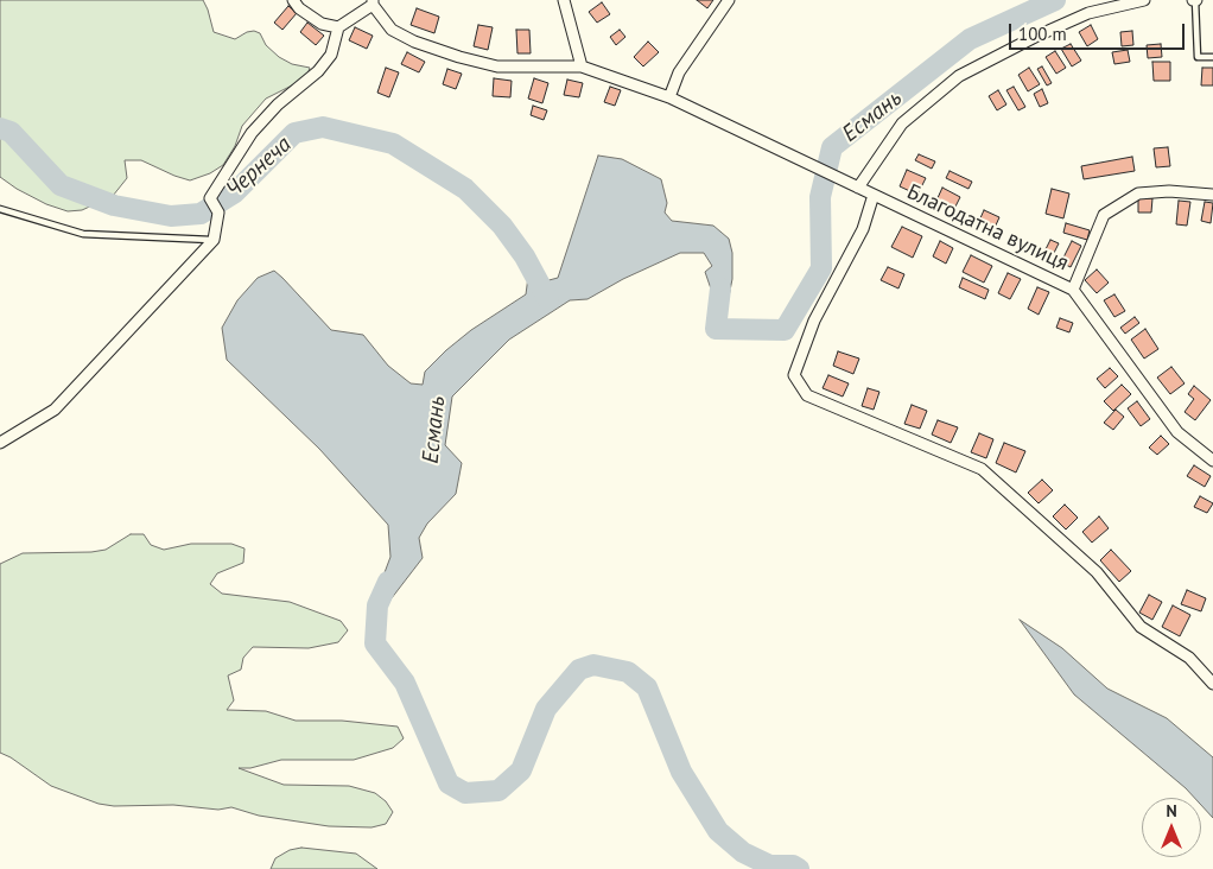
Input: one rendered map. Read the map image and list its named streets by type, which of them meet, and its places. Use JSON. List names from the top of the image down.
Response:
{
  "streets": {
    "street": ["Благодатна вулиця"]
  },
  "water": ["Есмань", "Чернеча"],
  "scale_bar": "100 m",
  "north": "top"
}
